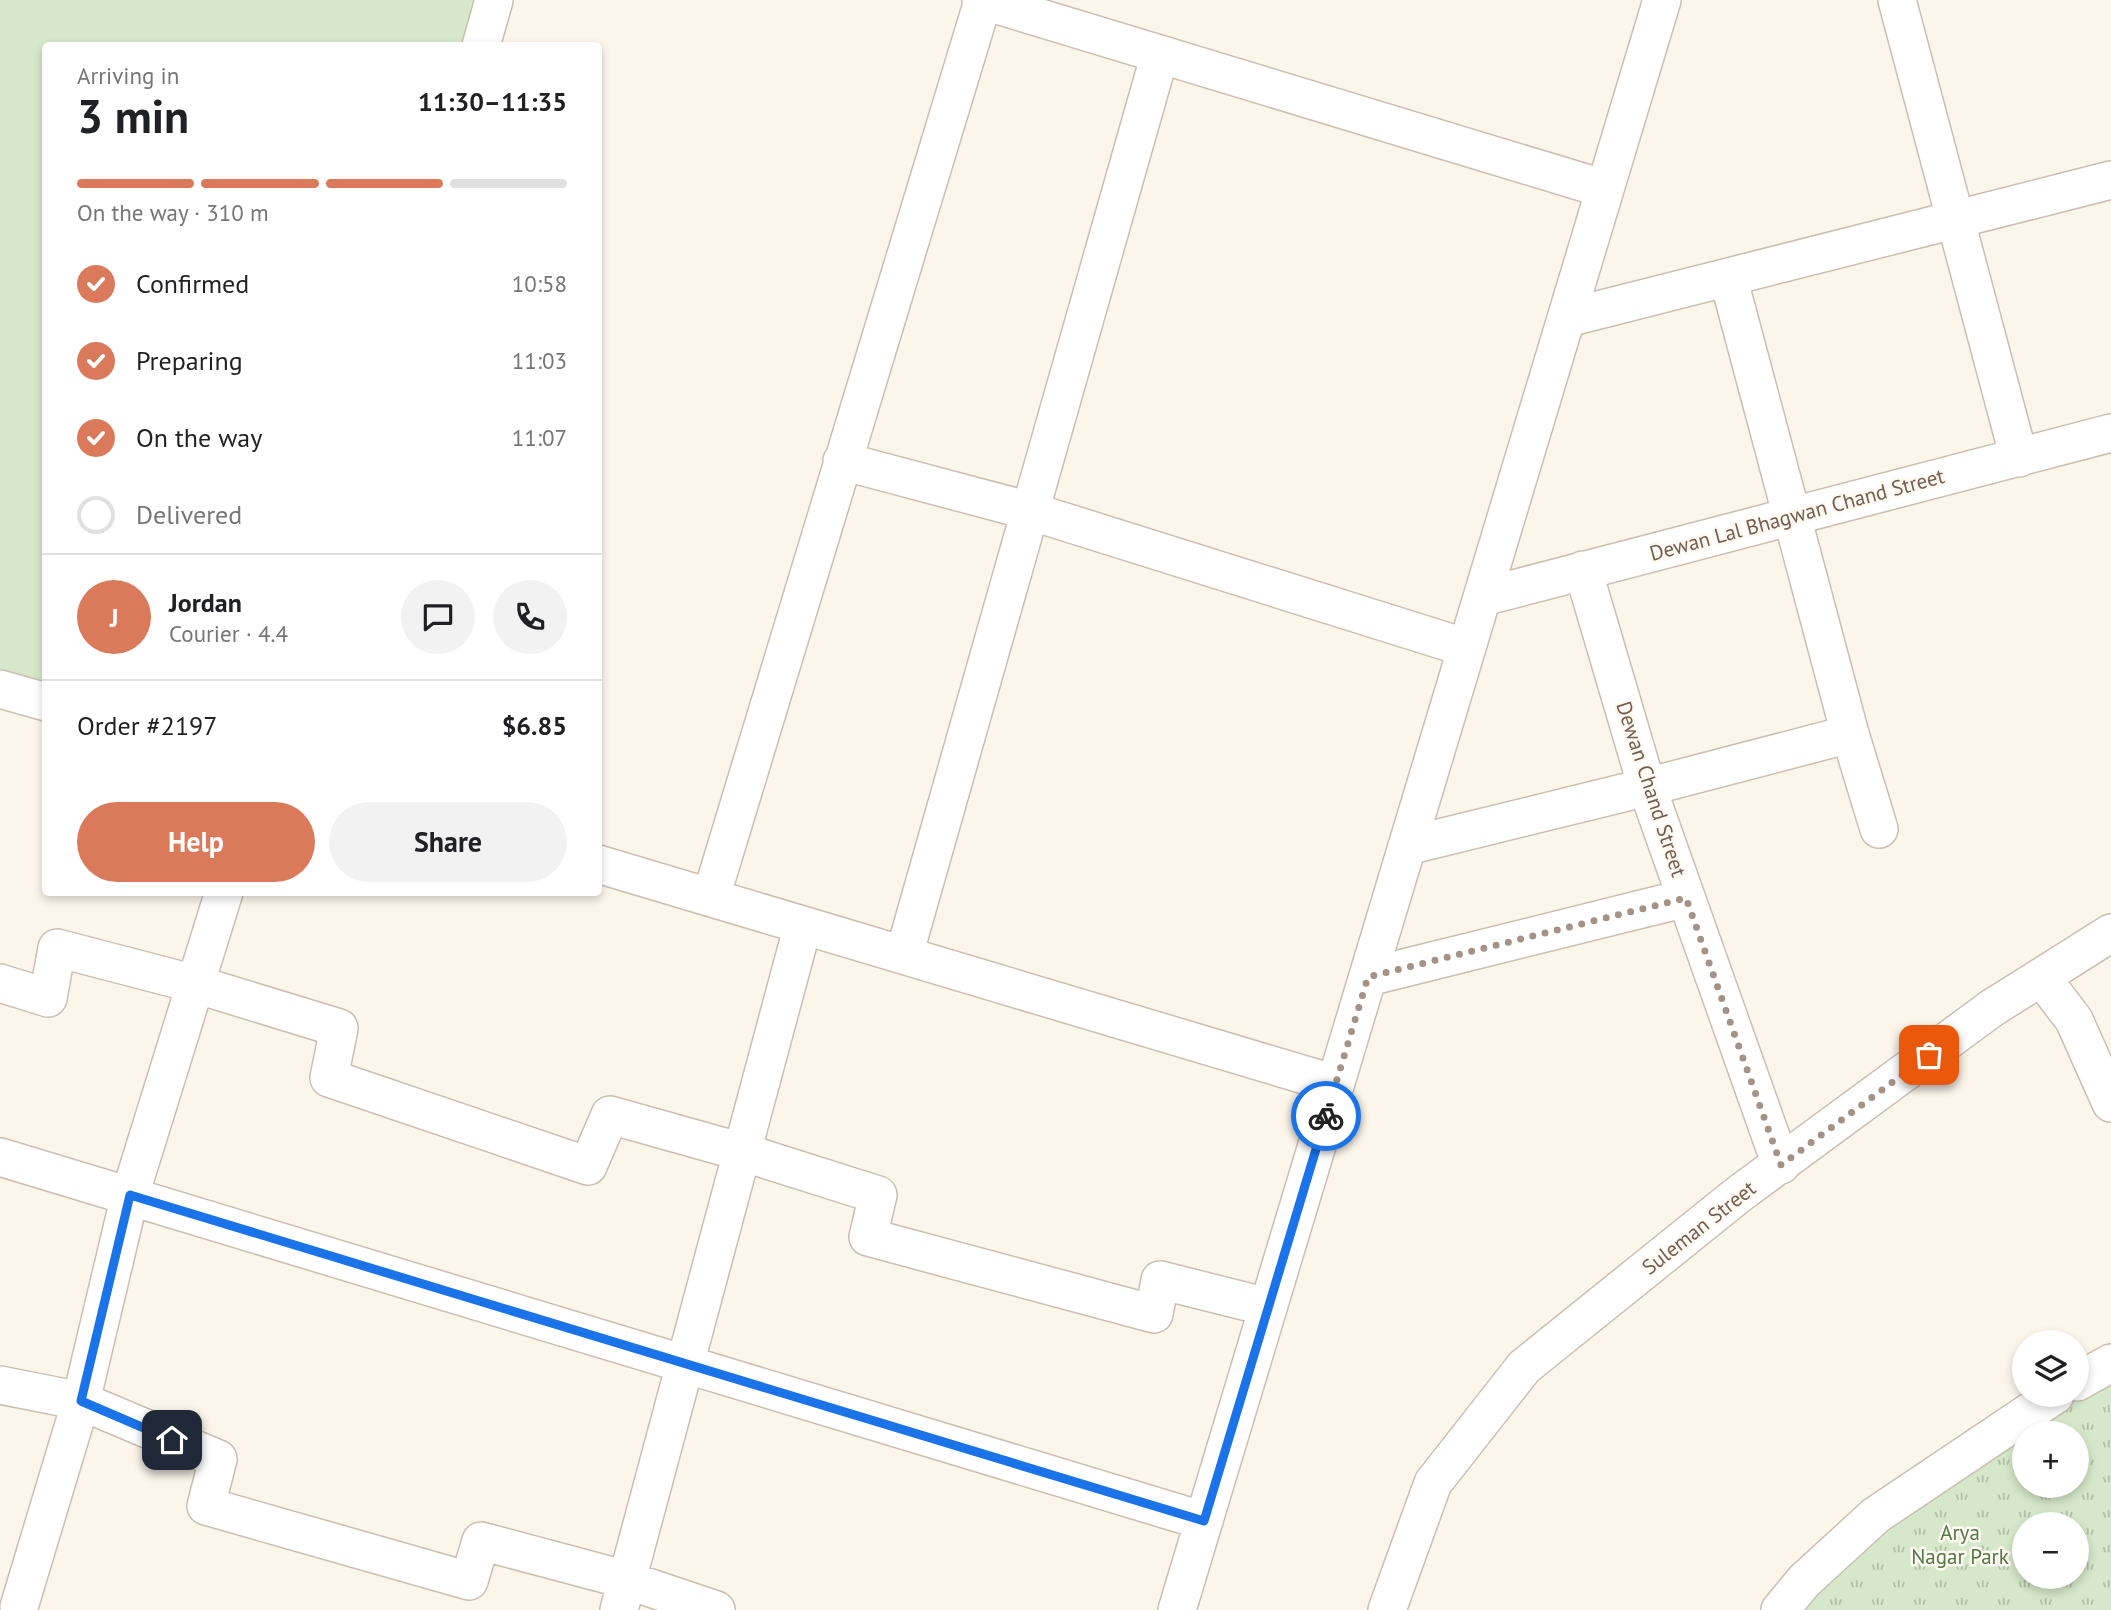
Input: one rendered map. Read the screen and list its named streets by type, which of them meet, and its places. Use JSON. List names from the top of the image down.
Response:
{
  "streets": {
    "street": ["Dewan Lal Bhagwan Chand Street", "Dewan Chand Street", "Suleman Street"]
  },
  "crossings": [
    ["Dewan Lal Bhagwan Chand Street", "Dewan Chand Street"],
    ["Dewan Chand Street", "Suleman Street"]
  ],
  "parks": ["Arya Nagar Park"],
  "page": {
    "heading": ["3 min", "Arriving in", "11:30–11:35"],
    "panel": [
      "Jordan",
      "Courier · 4.4",
      "Order #2197",
      "$6.85"
    ],
    "bar": "On the way · 310 m",
    "list": [
      ["Confirmed", "10:58"],
      ["Preparing", "11:03"],
      ["On the way", "11:07"],
      "Delivered"
    ],
    "round": "J",
    "buttons": ["Help", "Share"],
    "map_buttons": ["+", "−"]
  }
}
